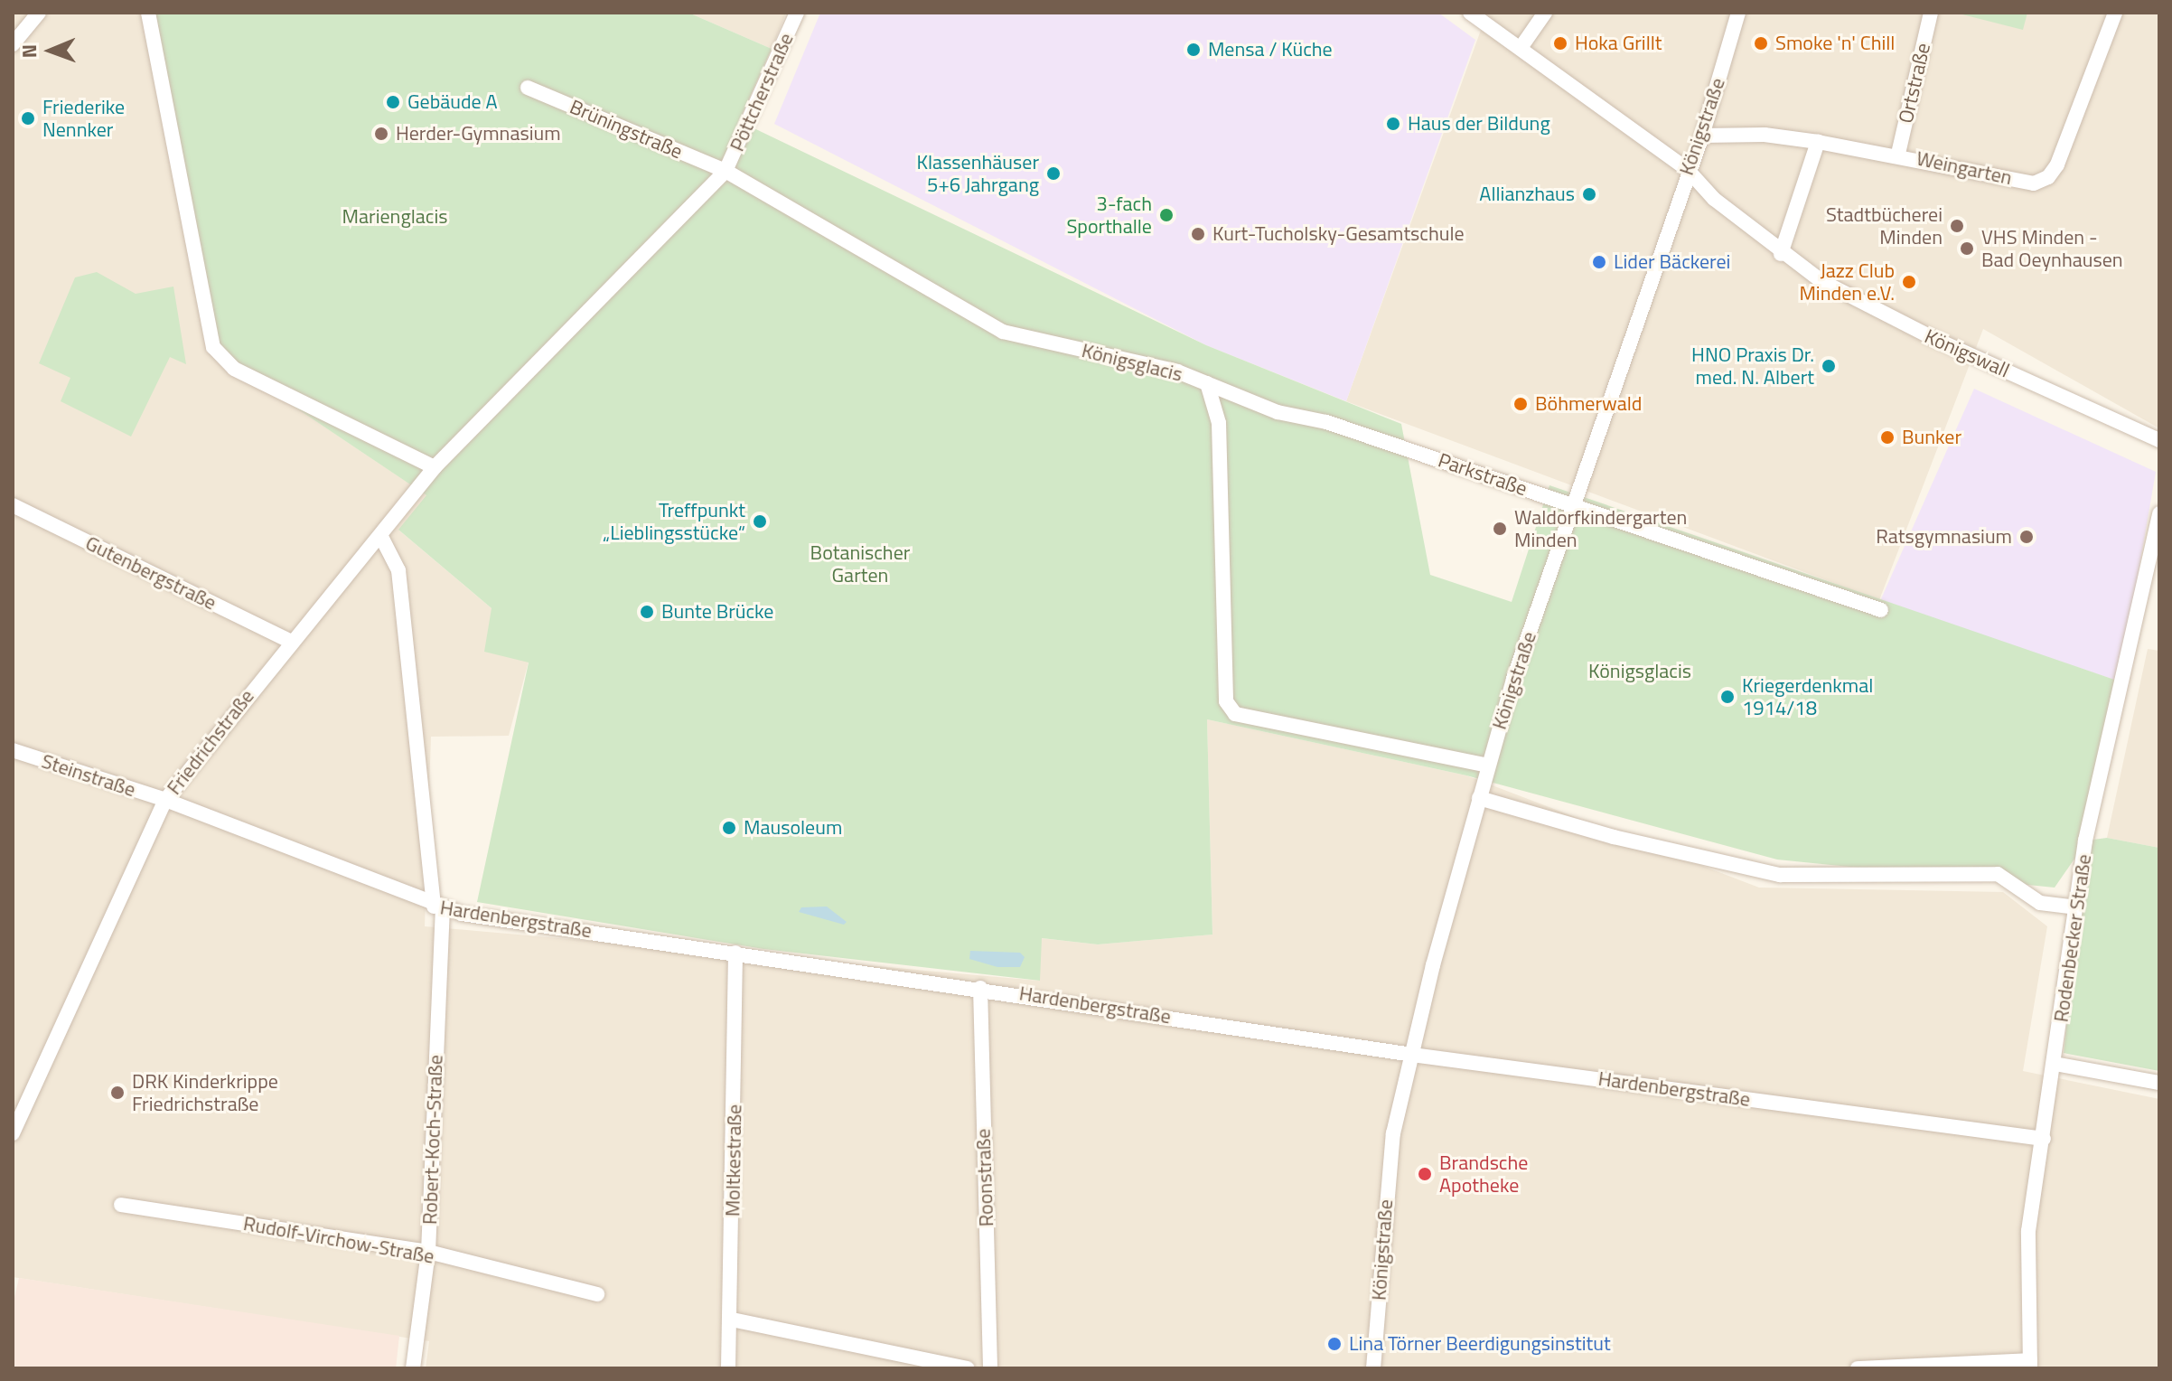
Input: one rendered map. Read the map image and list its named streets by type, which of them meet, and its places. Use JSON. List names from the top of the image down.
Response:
{
  "streets": {
    "street": [
      "Ortstraße",
      "Pöttcherstraße",
      "Königstraße",
      "Brüningstraße",
      "Weingarten",
      "Königswall",
      "Königsglacis",
      "Parkstraße",
      "Gutenbergstraße",
      "Friedrichstraße",
      "Steinstraße",
      "Hardenbergstraße",
      "Rodenbecker Straße",
      "Robert-Koch-Straße",
      "Moltkestraße",
      "Roonstraße",
      "Rudolf-Virchow-Straße"
    ]
  },
  "crossings": [
    ["Ortstraße", "Weingarten"],
    ["Pöttcherstraße", "Brüningstraße"],
    ["Pöttcherstraße", "Königsglacis"],
    ["Königstraße", "Weingarten"],
    ["Königstraße", "Königswall"],
    ["Königstraße", "Königsglacis"],
    ["Königstraße", "Parkstraße"],
    ["Königstraße", "Hardenbergstraße"],
    ["Brüningstraße", "Königsglacis"],
    ["Königsglacis", "Parkstraße"],
    ["Gutenbergstraße", "Friedrichstraße"],
    ["Friedrichstraße", "Steinstraße"],
    ["Friedrichstraße", "Hardenbergstraße"],
    ["Friedrichstraße", "Robert-Koch-Straße"],
    ["Steinstraße", "Hardenbergstraße"],
    ["Hardenbergstraße", "Rodenbecker Straße"],
    ["Hardenbergstraße", "Robert-Koch-Straße"],
    ["Hardenbergstraße", "Moltkestraße"],
    ["Hardenbergstraße", "Roonstraße"],
    ["Robert-Koch-Straße", "Rudolf-Virchow-Straße"]
  ],
  "parks": ["Marienglacis", "Botanischer Garten", "Königsglacis"],
  "places": [
    "Hoka Grillt",
    "Smoke 'n' Chill",
    "Mensa / Küche",
    "Gebäude A",
    "Friederike Nennker",
    "Haus der Bildung",
    "Herder-Gymnasium",
    "Klassenhäuser 5+6 Jahrgang",
    "Allianzhaus",
    "3-fach Sporthalle",
    "Stadtbücherei Minden",
    "Kurt-Tucholsky-Gesamtschule",
    "VHS Minden - Bad Oeynhausen",
    "Lider Bäckerei",
    "Jazz Club Minden e.V.",
    "HNO Praxis Dr. med. N. Albert",
    "Böhmerwald",
    "Bunker",
    "Treffpunkt „Lieblingsstücke“",
    "Waldorfkindergarten Minden",
    "Ratsgymnasium",
    "Bunte Brücke",
    "Kriegerdenkmal 1914/18",
    "Mausoleum",
    "DRK Kinderkrippe Friedrichstraße",
    "Brandsche Apotheke",
    "Lina Törner Beerdigungsinstitut"
  ],
  "north": "left"
}
